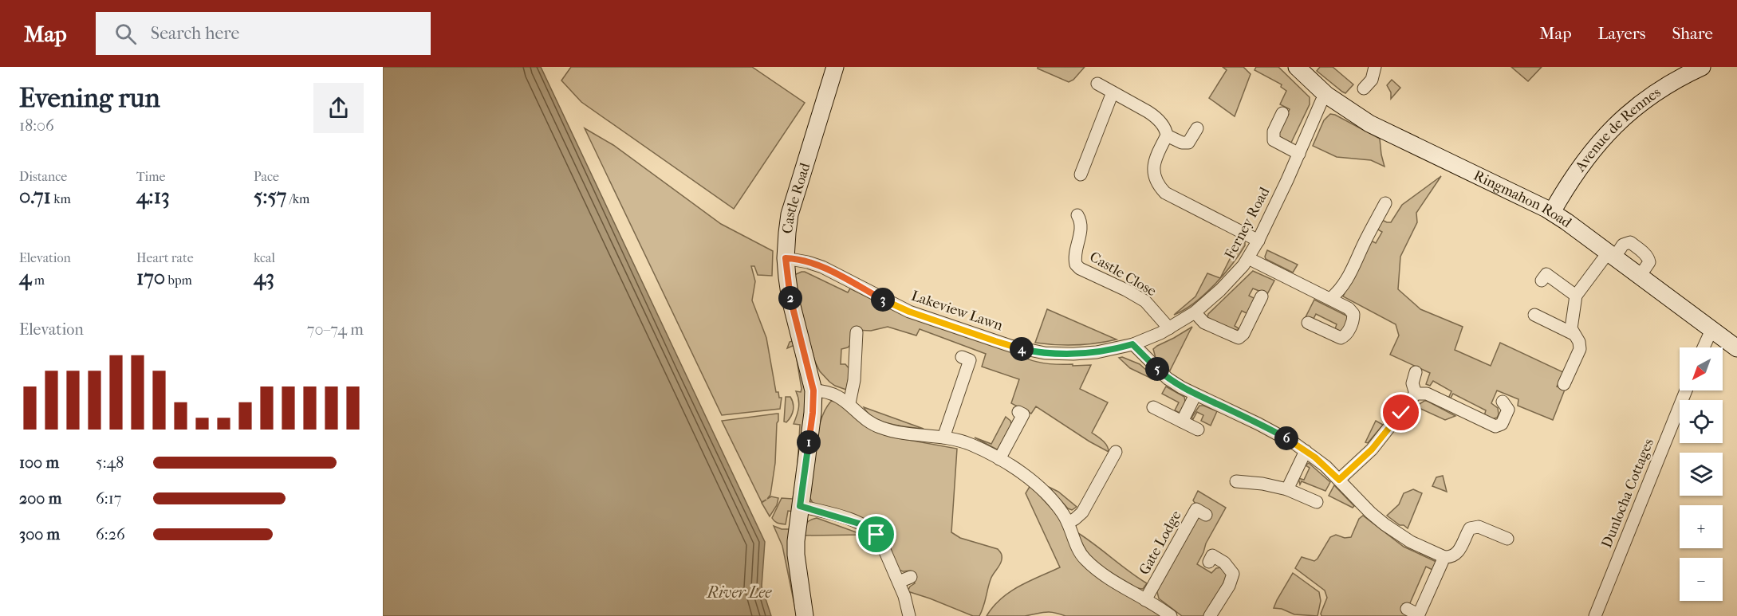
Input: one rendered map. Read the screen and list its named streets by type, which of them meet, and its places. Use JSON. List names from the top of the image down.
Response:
{
  "streets": {
    "street": [
      "Avenue de Rennes",
      "Castle Road",
      "Ringmahon Road",
      "Ferney Road",
      "Castle Close",
      "Lakeview Lawn",
      "Dunlocha Cottages",
      "Gate Lodge"
    ]
  },
  "crossings": [
    ["Avenue de Rennes", "Ringmahon Road"],
    ["Castle Road", "Lakeview Lawn"],
    ["Castle Road", "Gate Lodge"],
    ["Ringmahon Road", "Ferney Road"],
    ["Ferney Road", "Castle Close"],
    ["Ferney Road", "Lakeview Lawn"]
  ],
  "water": ["River Lee"],
  "north": "bottom left",
  "page": {
    "header": "Map",
    "search": "Search here",
    "nav": ["Map", "Layers", "Share"],
    "heading": ["Evening run", "18:06"],
    "stats": [
      ["Distance", "0.71 km"],
      ["Time", "4:13"],
      ["Pace", "5:57 /km"],
      ["Elevation", "4 m"],
      ["Heart rate", "170 bpm"],
      ["kcal", "43"]
    ],
    "pins": [
      "2",
      "3",
      "4",
      "5",
      "6",
      "1"
    ],
    "chart": ["Elevation", "70–74 m"],
    "map_buttons": ["+", "−"],
    "list": [
      {
        "name": "100 m",
        "note": "5:48"
      },
      {
        "name": "200 m",
        "note": "6:17"
      },
      {
        "name": "300 m",
        "note": "6:26"
      }
    ]
  }
}
